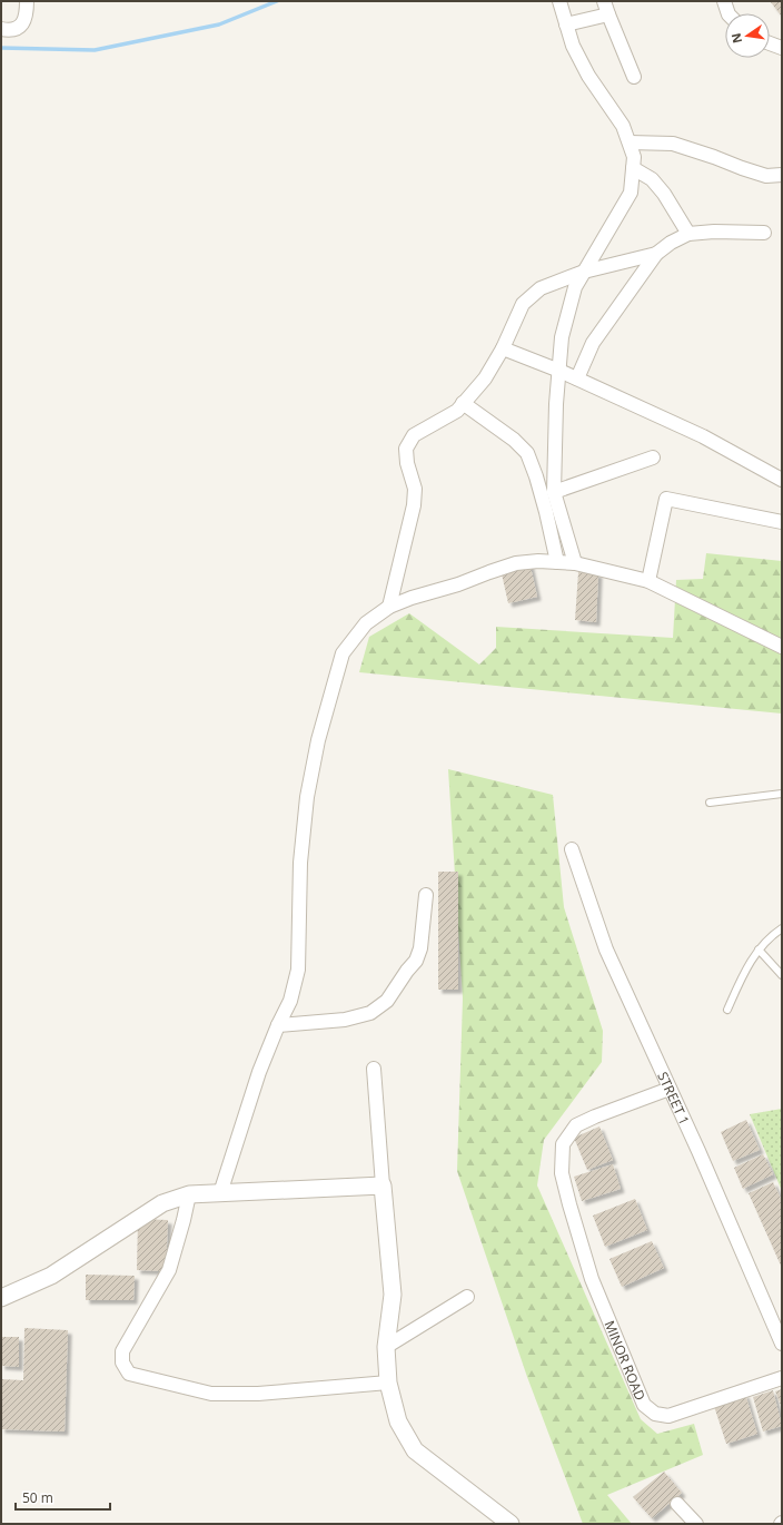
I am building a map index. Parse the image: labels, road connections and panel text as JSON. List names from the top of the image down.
{
  "streets": {
    "street": ["STREET 1", "MINOR ROAD"]
  },
  "crossings": [
    ["STREET 1", "MINOR ROAD"]
  ],
  "scale_bar": "50 m",
  "north": "left"
}
